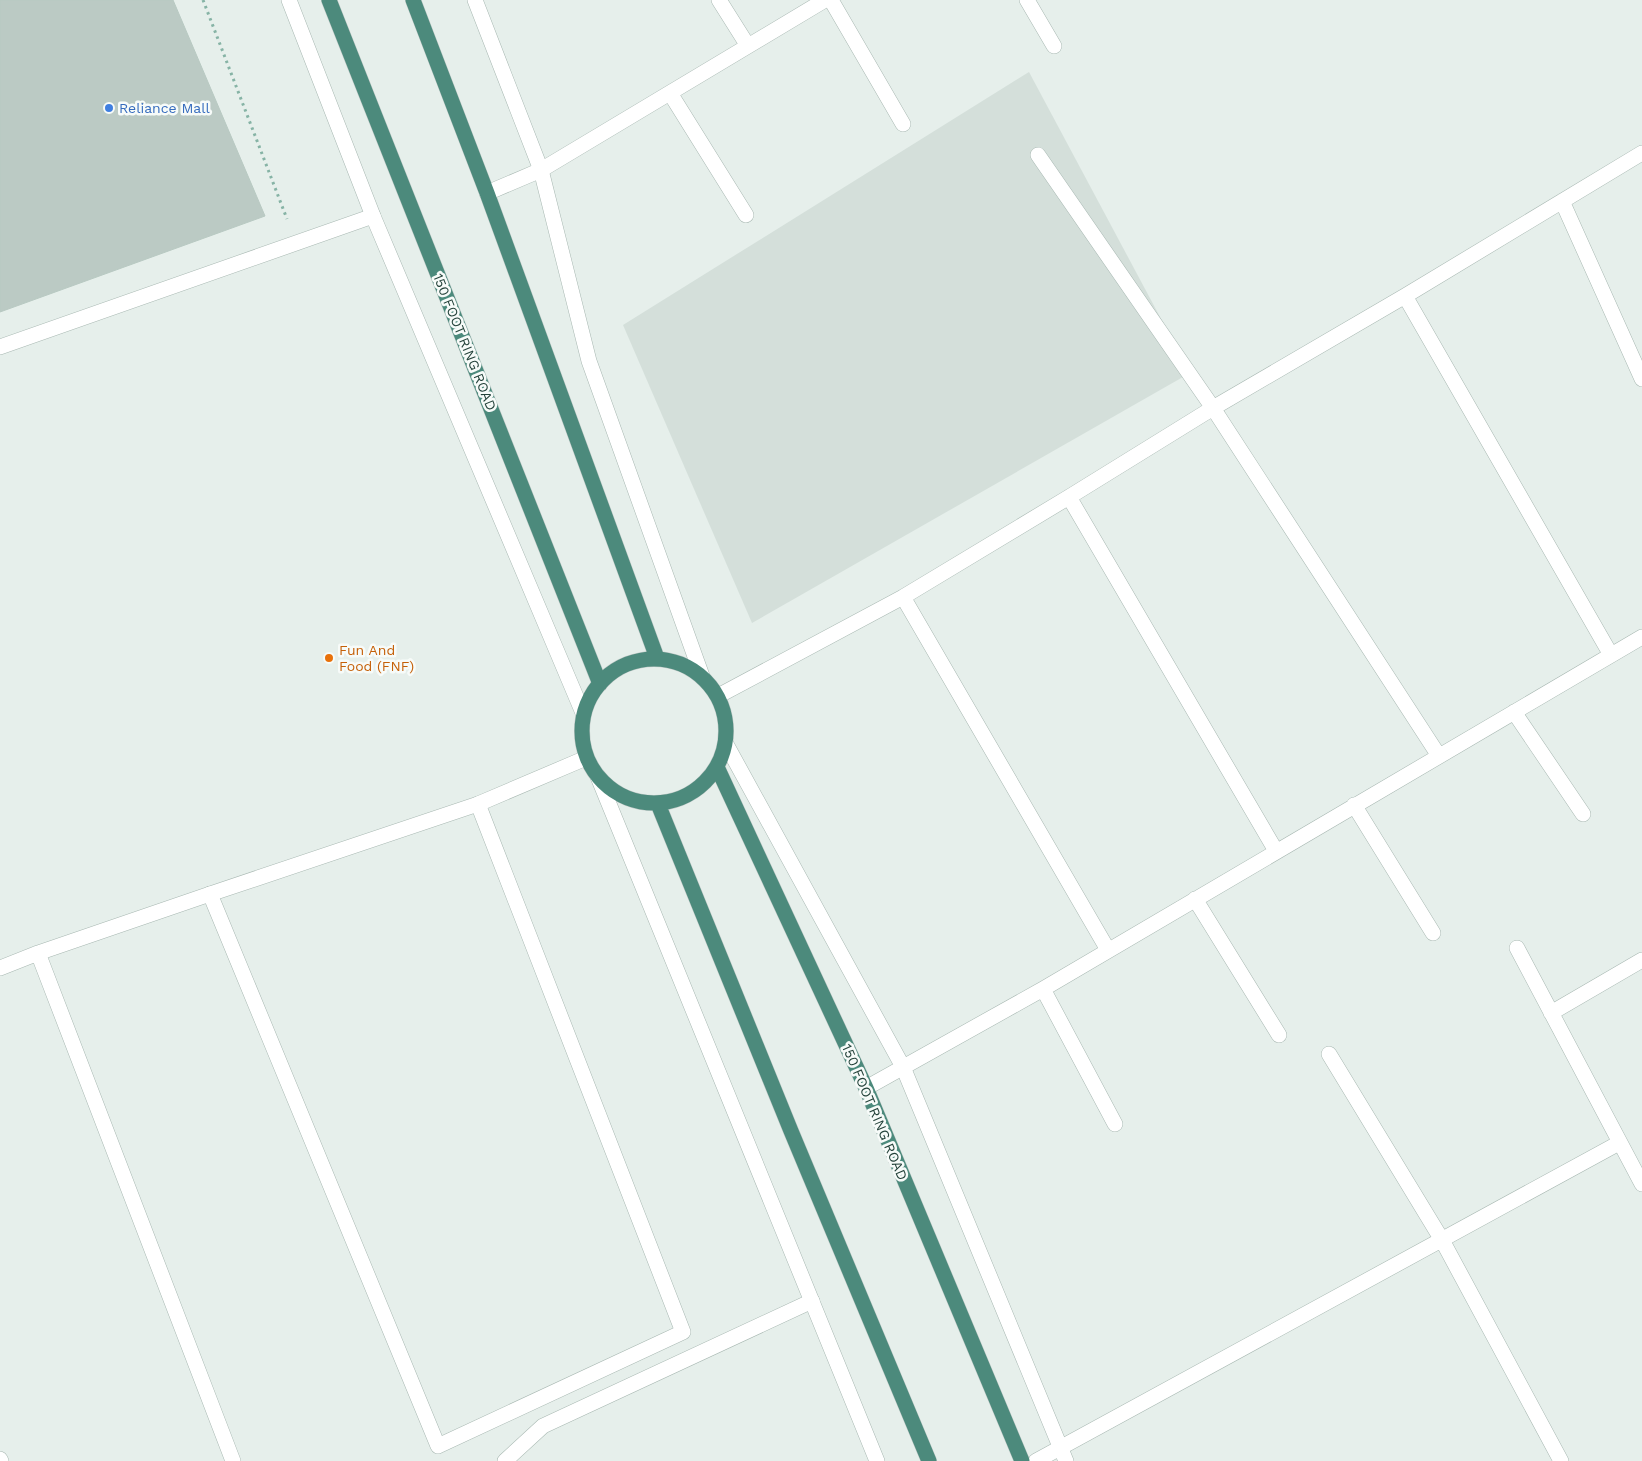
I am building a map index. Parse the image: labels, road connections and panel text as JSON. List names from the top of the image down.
{
  "streets": {
    "highway": ["150 FOOT RING ROAD"]
  },
  "places": ["Reliance Mall", "Fun And Food (FNF)"]
}
